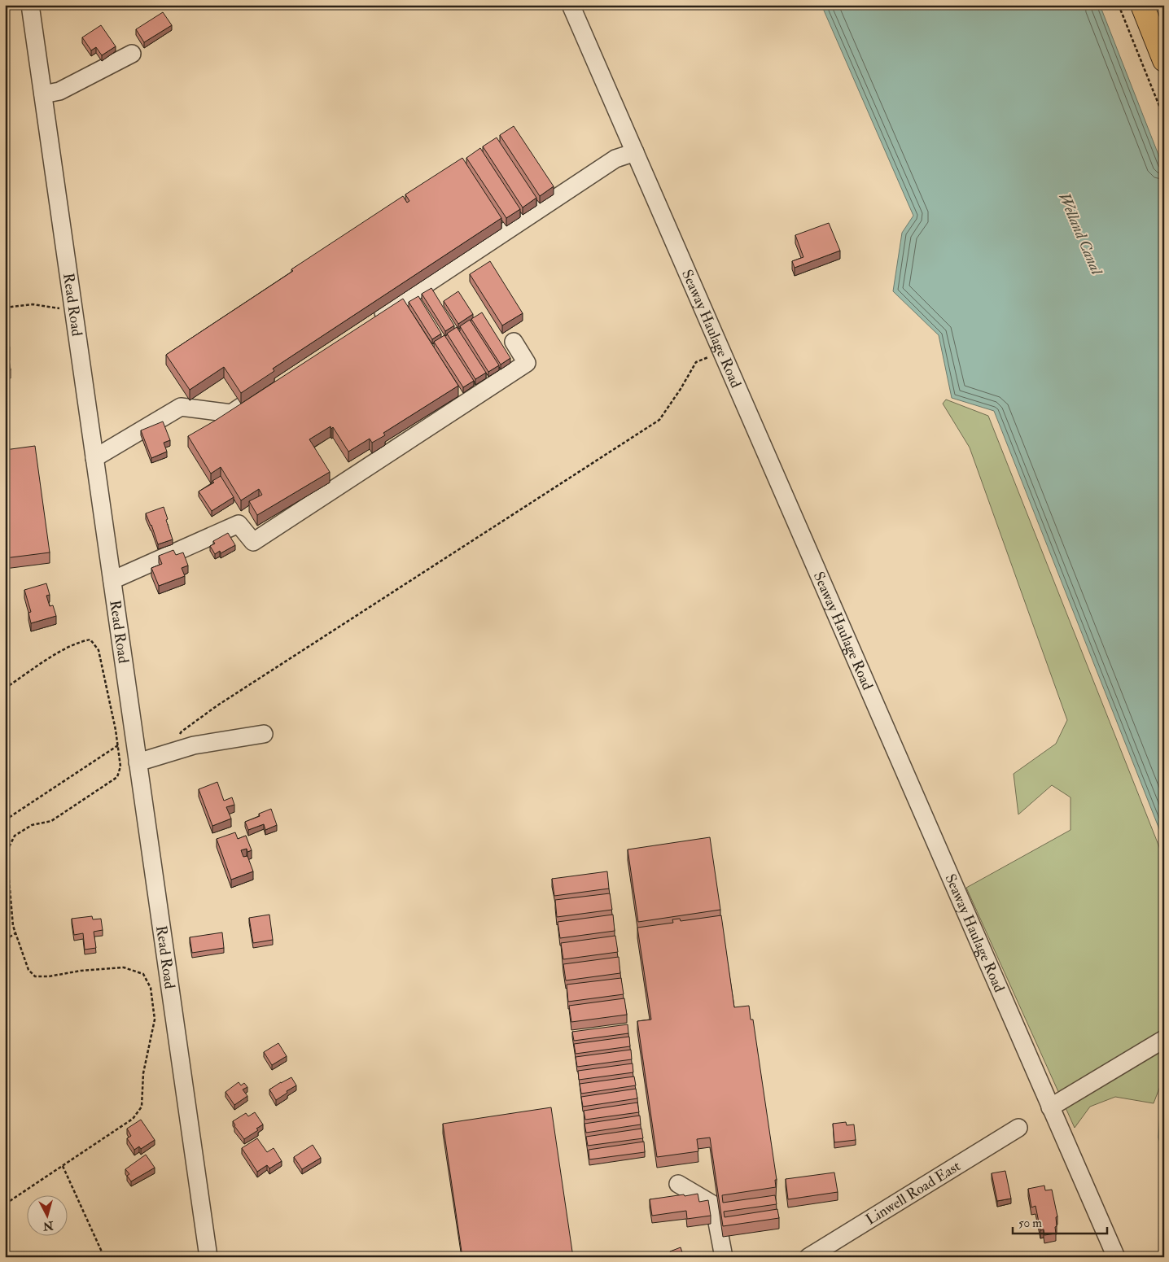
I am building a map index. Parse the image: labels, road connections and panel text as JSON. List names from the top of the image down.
{
  "streets": {
    "street": ["Read Road", "Seaway Haulage Road", "Linwell Road East"]
  },
  "water": ["Welland Canal"],
  "scale_bar": "50 m",
  "north": "bottom"
}
